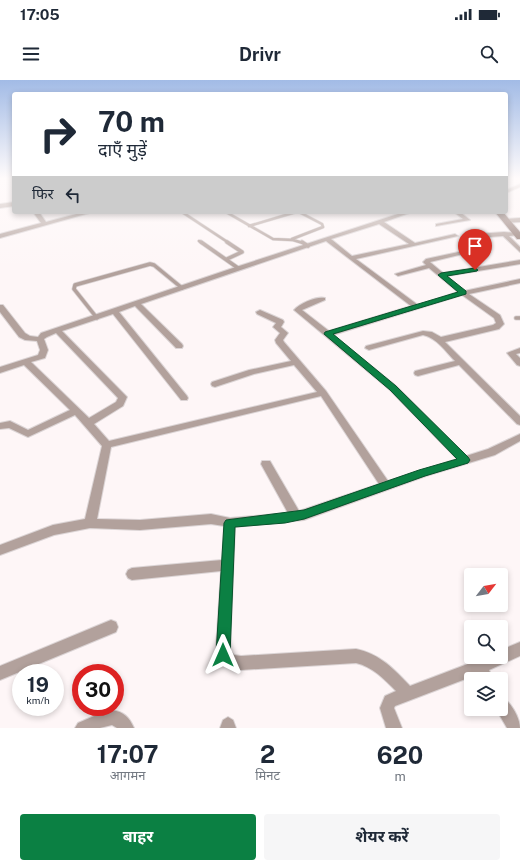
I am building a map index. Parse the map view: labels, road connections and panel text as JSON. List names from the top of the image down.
{
  "north": "top right",
  "page": {
    "status": "17:05",
    "header": "Drivr",
    "turn": ["70 m", "दाएँ मुड़ें"],
    "then": "फिर",
    "speed": "19 km/h",
    "limit": "30",
    "eta": [
      "17:07",
      "आगमन",
      "2",
      "मिनट",
      "620",
      "m"
    ],
    "buttons": ["बाहर", "शेयर करें"]
  }
}
